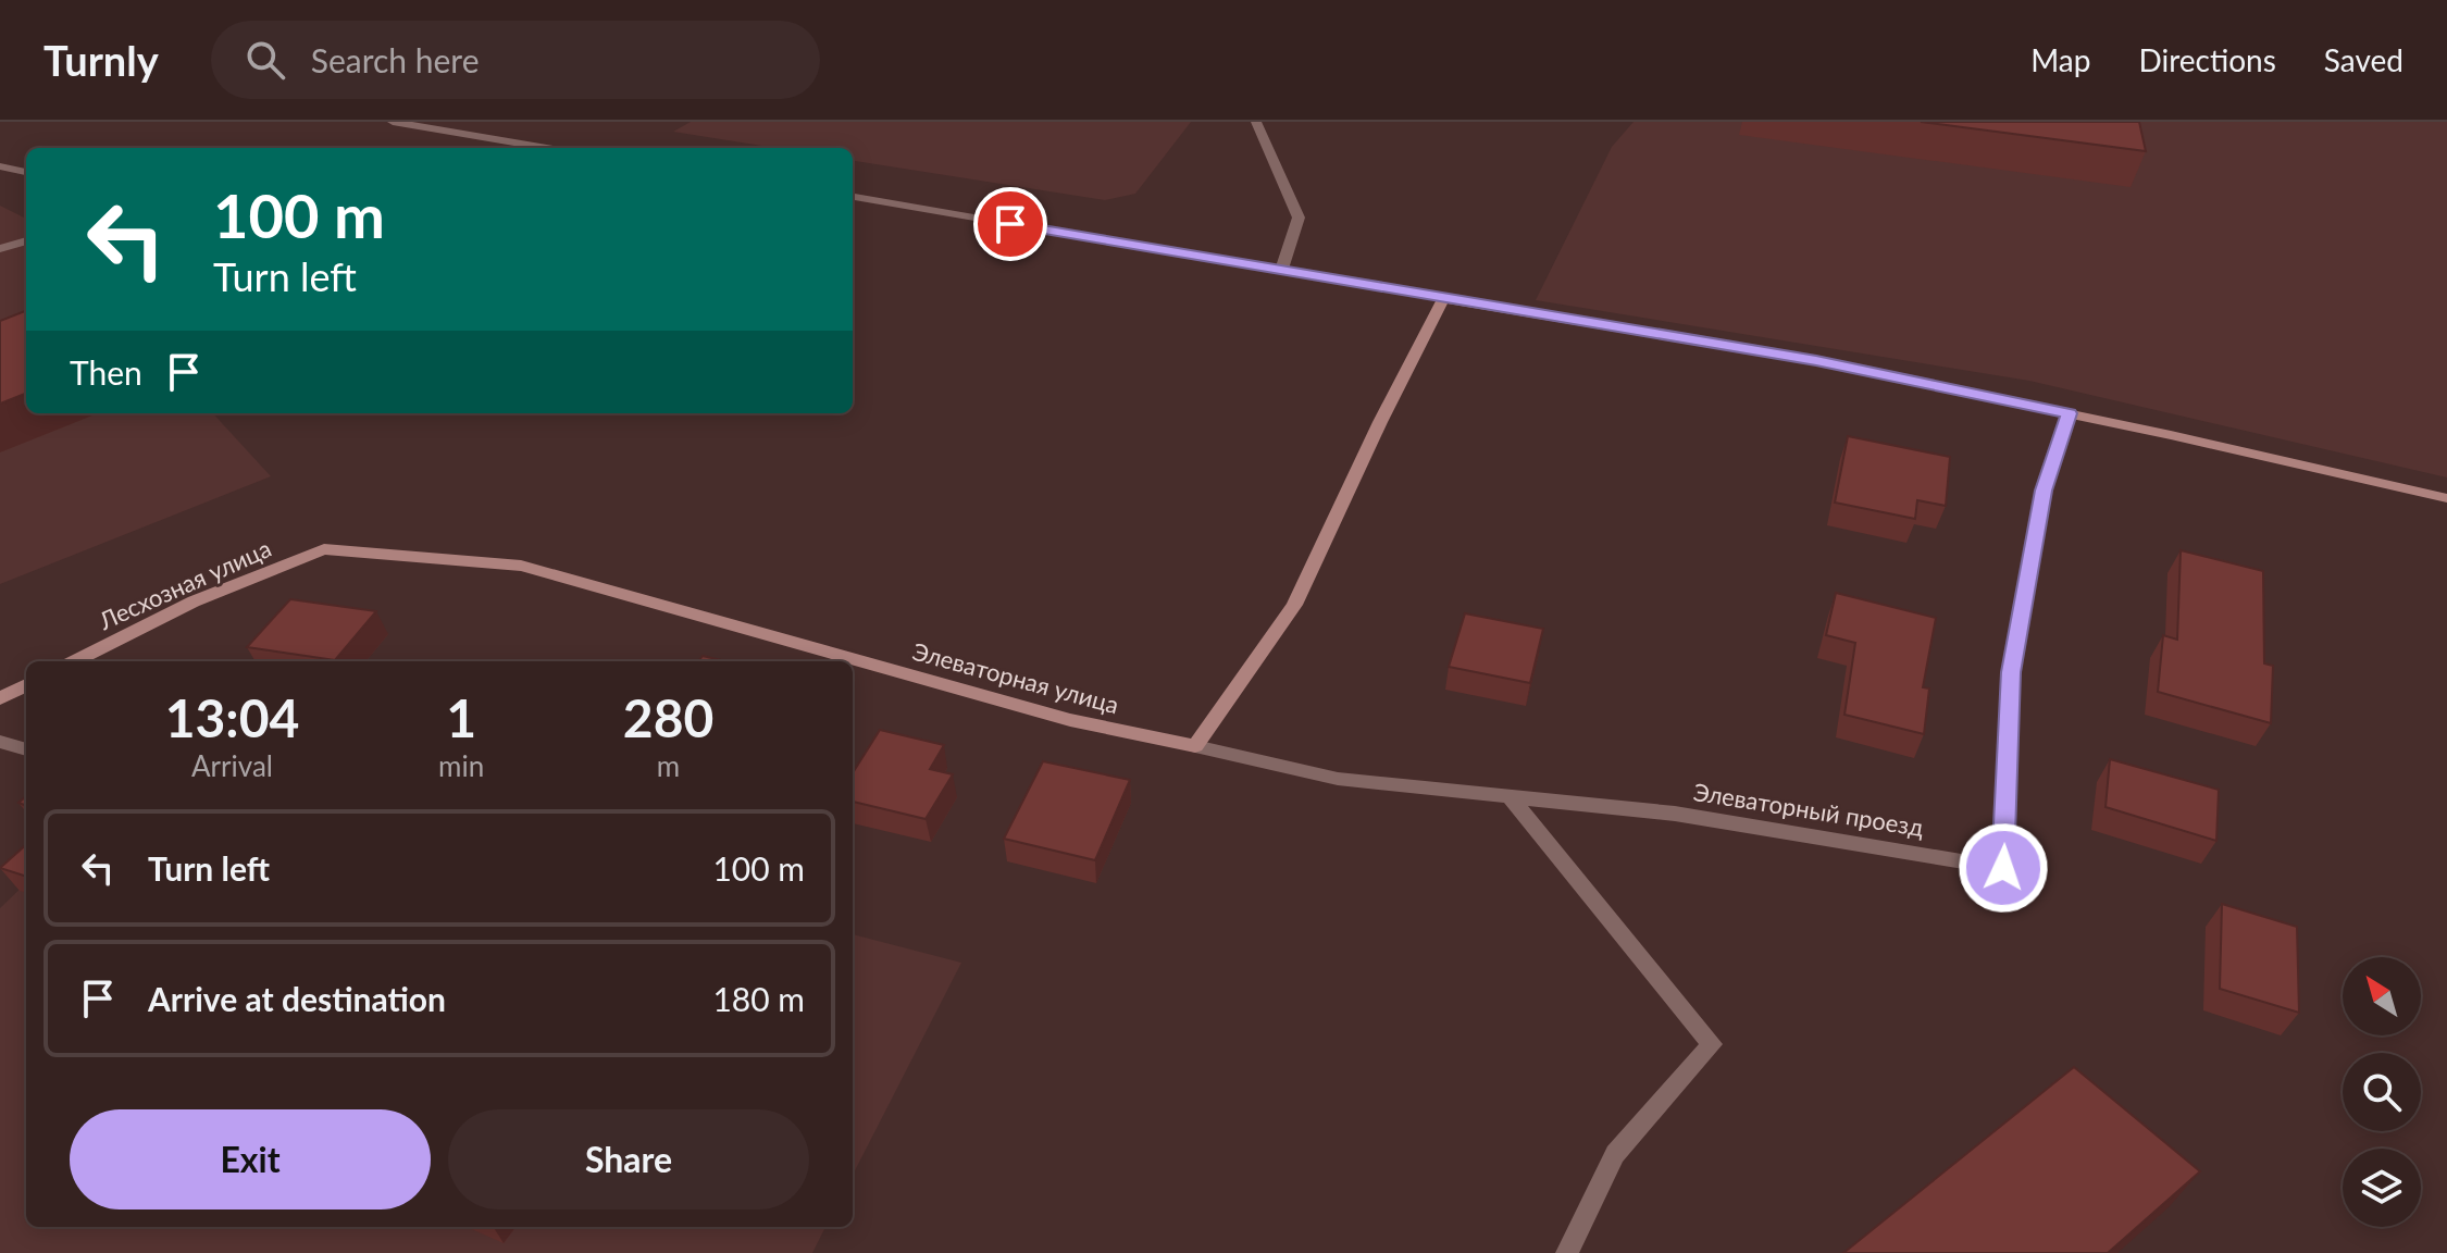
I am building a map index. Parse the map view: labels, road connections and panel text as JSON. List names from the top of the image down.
{
  "streets": {
    "street": ["Лесхозная улица", "Элеваторная улица", "Элеваторный проезд"]
  },
  "crossings": [
    ["Лесхозная улица", "Элеваторная улица"],
    ["Элеваторная улица", "Элеваторный проезд"]
  ],
  "north": "top left",
  "page": {
    "header": "Turnly",
    "search": "Search here",
    "nav": ["Map", "Directions", "Saved"],
    "turn": ["100 m", "Turn left"],
    "then": "Then",
    "eta": [
      "13:04",
      "Arrival",
      "1",
      "min",
      "280",
      "m"
    ],
    "list": [
      {
        "name": "Turn left",
        "value": "100 m"
      },
      {
        "name": "Arrive at destination",
        "value": "180 m"
      }
    ],
    "buttons": ["Exit", "Share"]
  }
}
